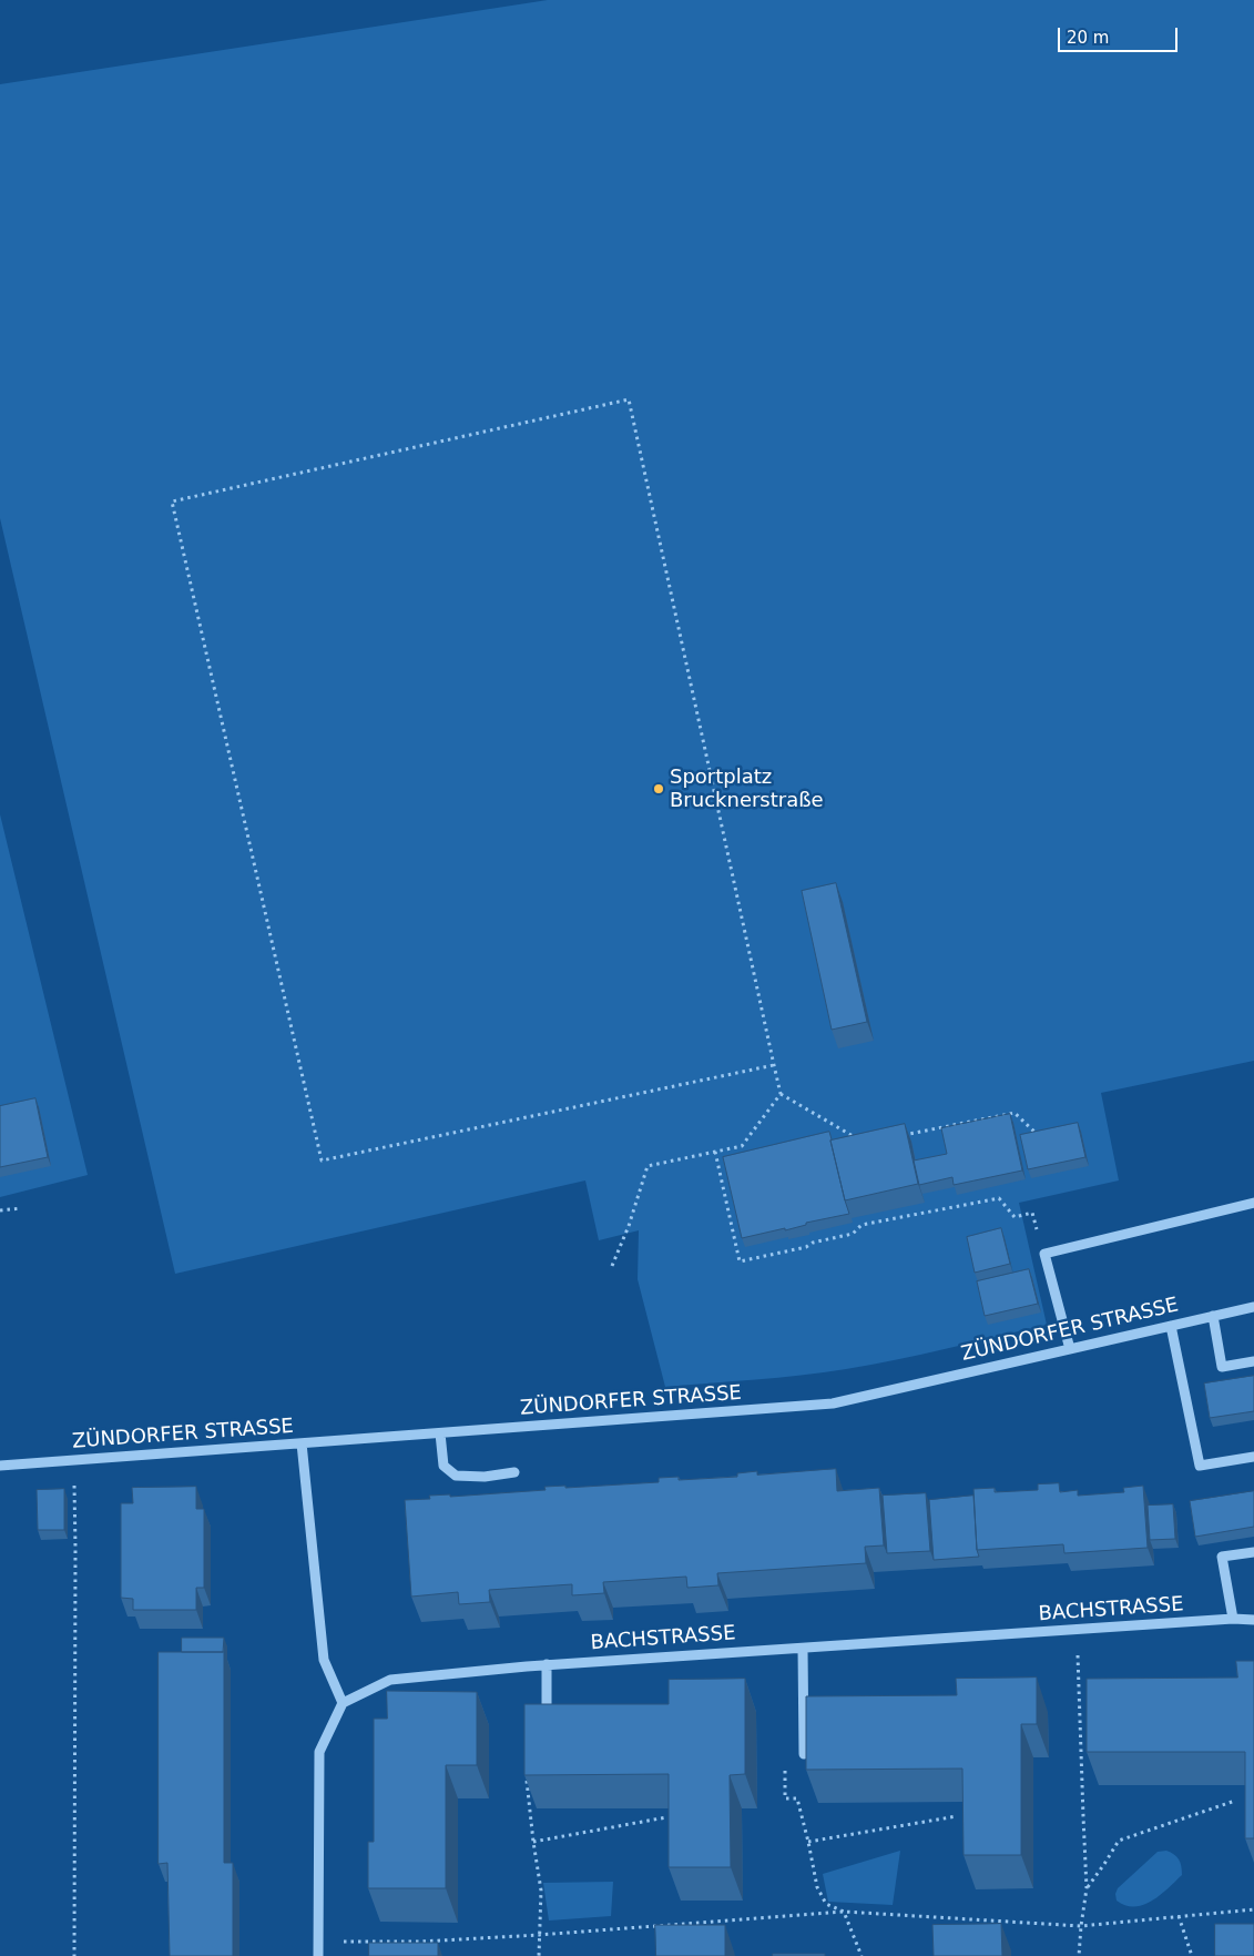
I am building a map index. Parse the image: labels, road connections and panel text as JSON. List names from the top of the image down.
{
  "streets": {
    "street": ["ZÜNDORFER STRASSE", "BACHSTRASSE"]
  },
  "places": ["Sportplatz Brucknerstraße"],
  "scale_bar": "20 m"
}
